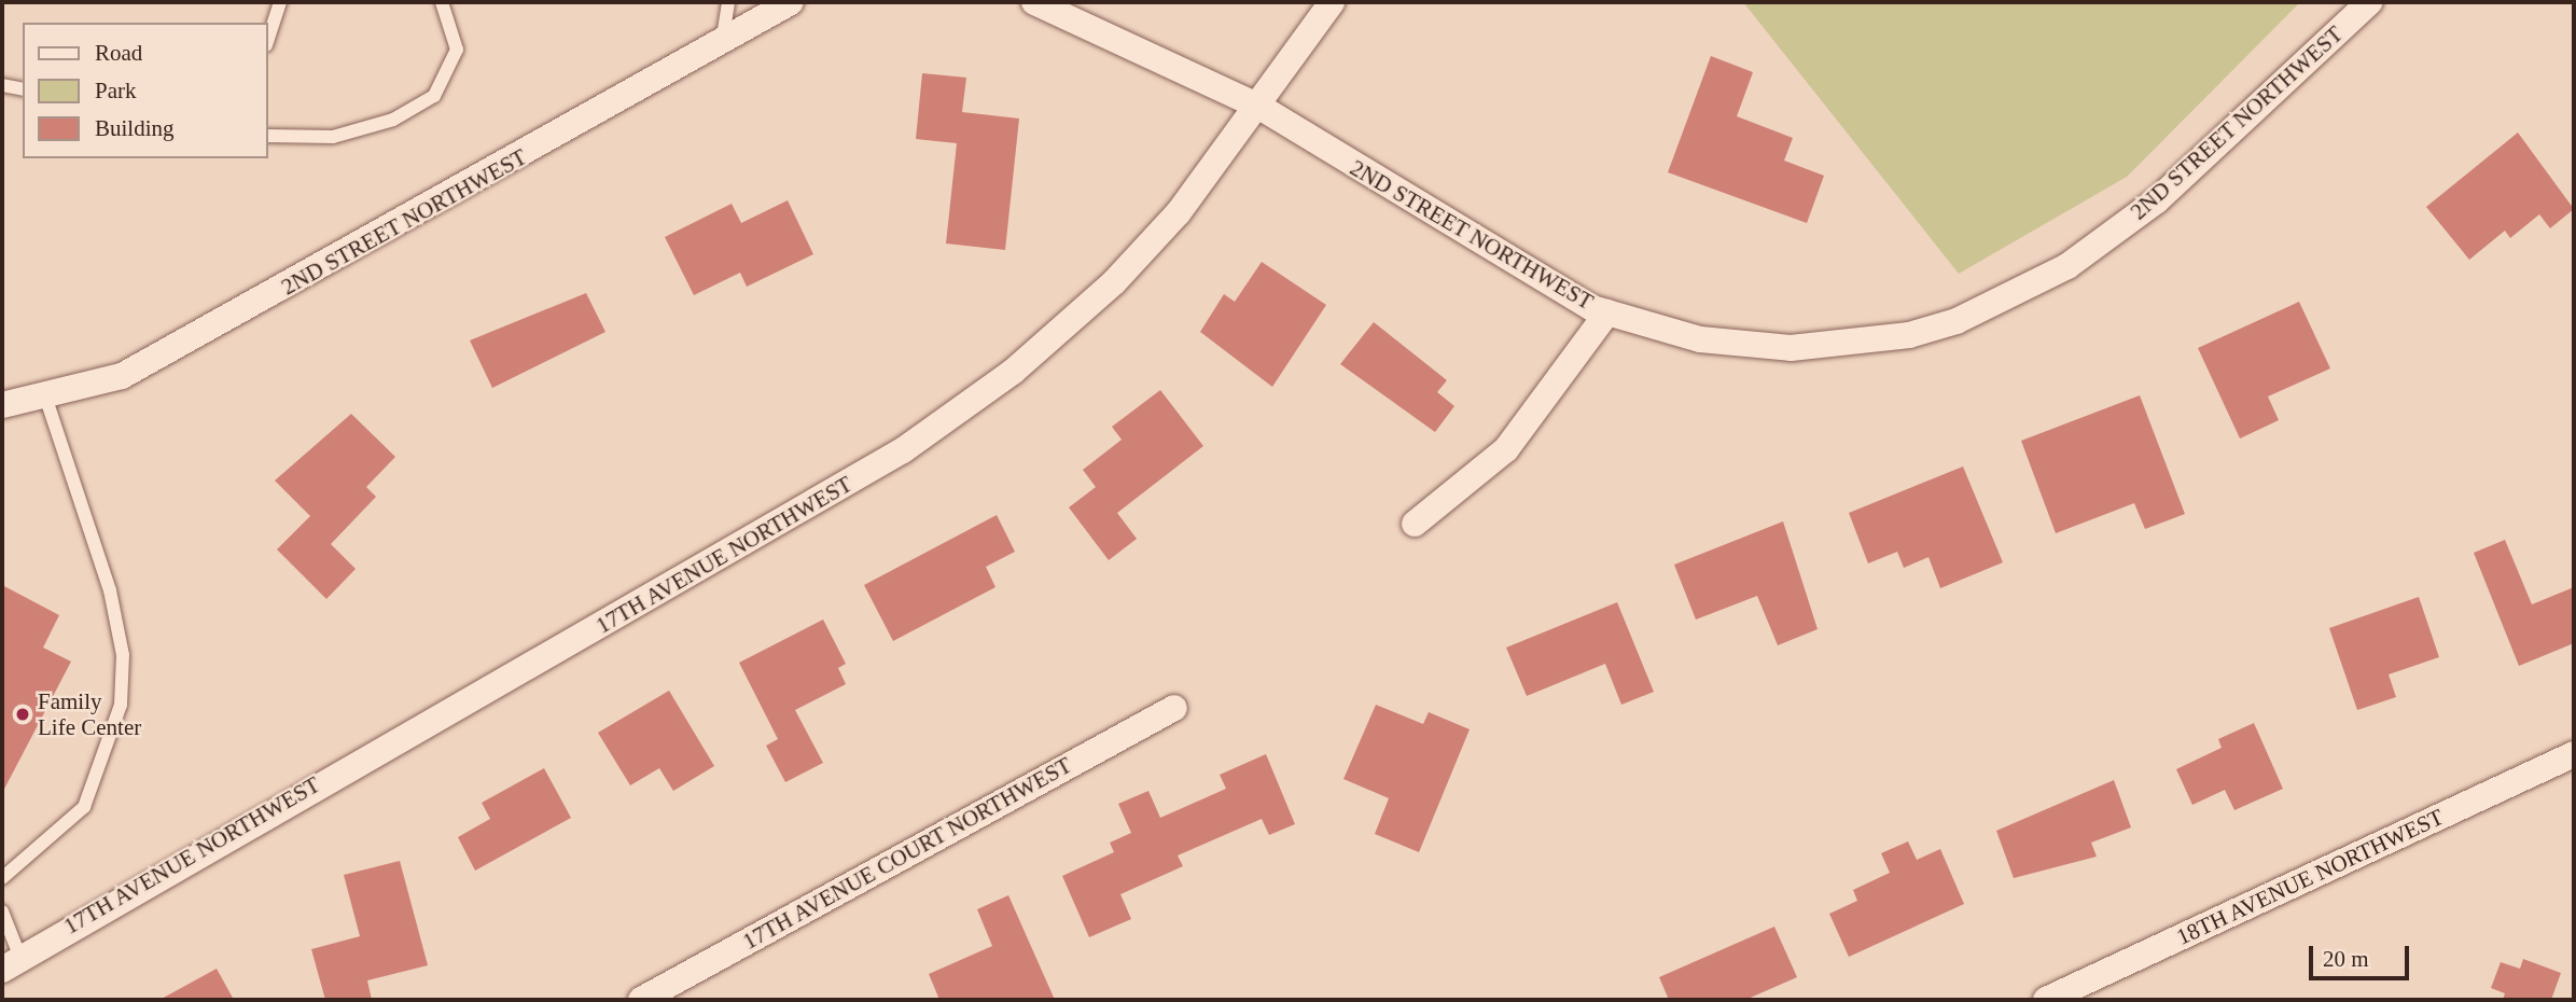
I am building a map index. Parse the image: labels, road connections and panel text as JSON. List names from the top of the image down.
{
  "streets": {
    "street": [
      "2ND STREET NORTHWEST",
      "17TH AVENUE NORTHWEST",
      "17TH AVENUE COURT NORTHWEST",
      "18TH AVENUE NORTHWEST"
    ]
  },
  "crossings": [
    ["2ND STREET NORTHWEST", "17TH AVENUE NORTHWEST"]
  ],
  "places": ["Family Life Center"],
  "legend": ["Road", "Park", "Building"],
  "scale_bar": "20 m"
}
